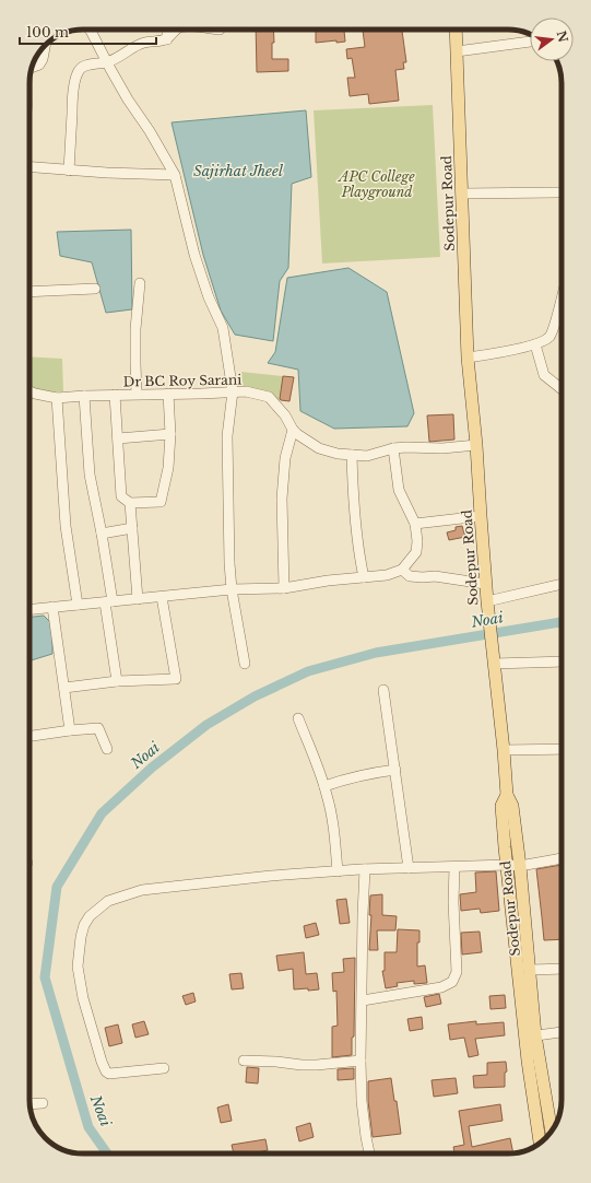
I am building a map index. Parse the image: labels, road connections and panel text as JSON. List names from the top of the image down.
{
  "streets": {
    "main road": ["Sodepur Road"],
    "street": ["Dr BC Roy Sarani"]
  },
  "crossings": [
    ["Sodepur Road", "Dr BC Roy Sarani"]
  ],
  "water": ["Sajirhat Jheel", "Noai"],
  "parks": ["APC College Playground"],
  "scale_bar": "100 m",
  "north": "right"
}
